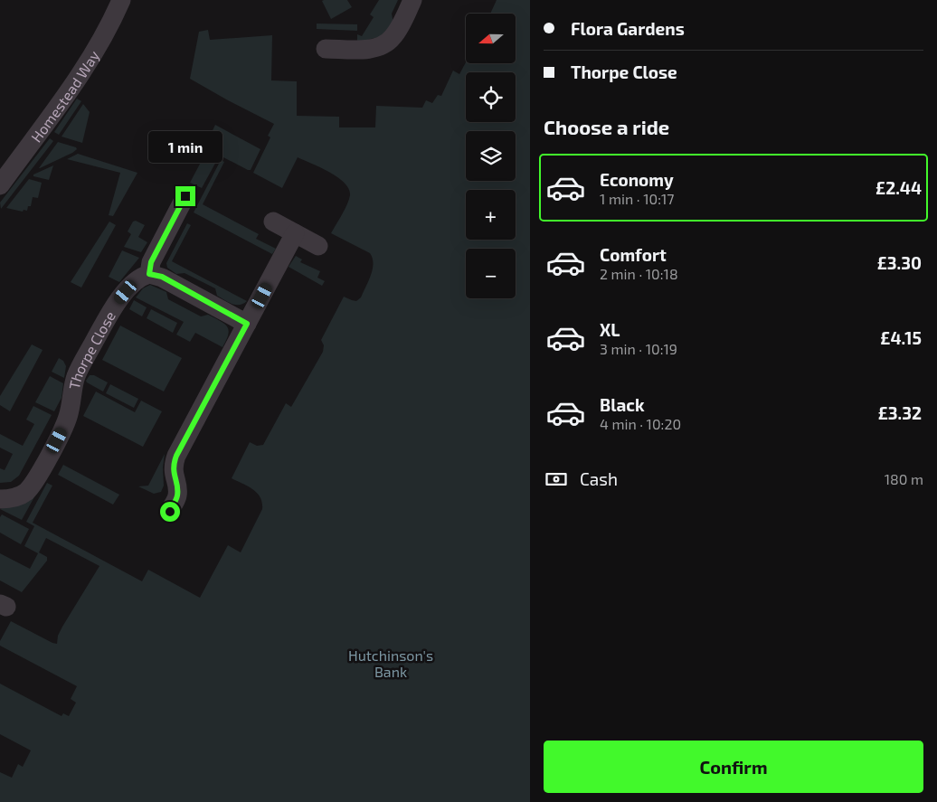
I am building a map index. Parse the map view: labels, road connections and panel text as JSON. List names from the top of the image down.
{
  "streets": {
    "street": ["Homestead Way", "Thorpe Close"]
  },
  "parks": ["Hutchinson's Bank"],
  "north": "left",
  "page": {
    "banner": ["Flora Gardens", "Thorpe Close"],
    "map_buttons": ["+", "−"],
    "heading": "Choose a ride",
    "bubble": "1 min",
    "list": [
      {
        "name": "Economy",
        "note": "1 min · 10:17",
        "value": "£2.44"
      },
      {
        "name": "Comfort",
        "note": "2 min · 10:18",
        "value": "£3.30"
      },
      {
        "name": "XL",
        "note": "3 min · 10:19",
        "value": "£4.15"
      },
      {
        "name": "Black",
        "note": "4 min · 10:20",
        "value": "£3.32"
      }
    ],
    "pay": ["Cash", "180 m"],
    "buttons": "Confirm"
  }
}
